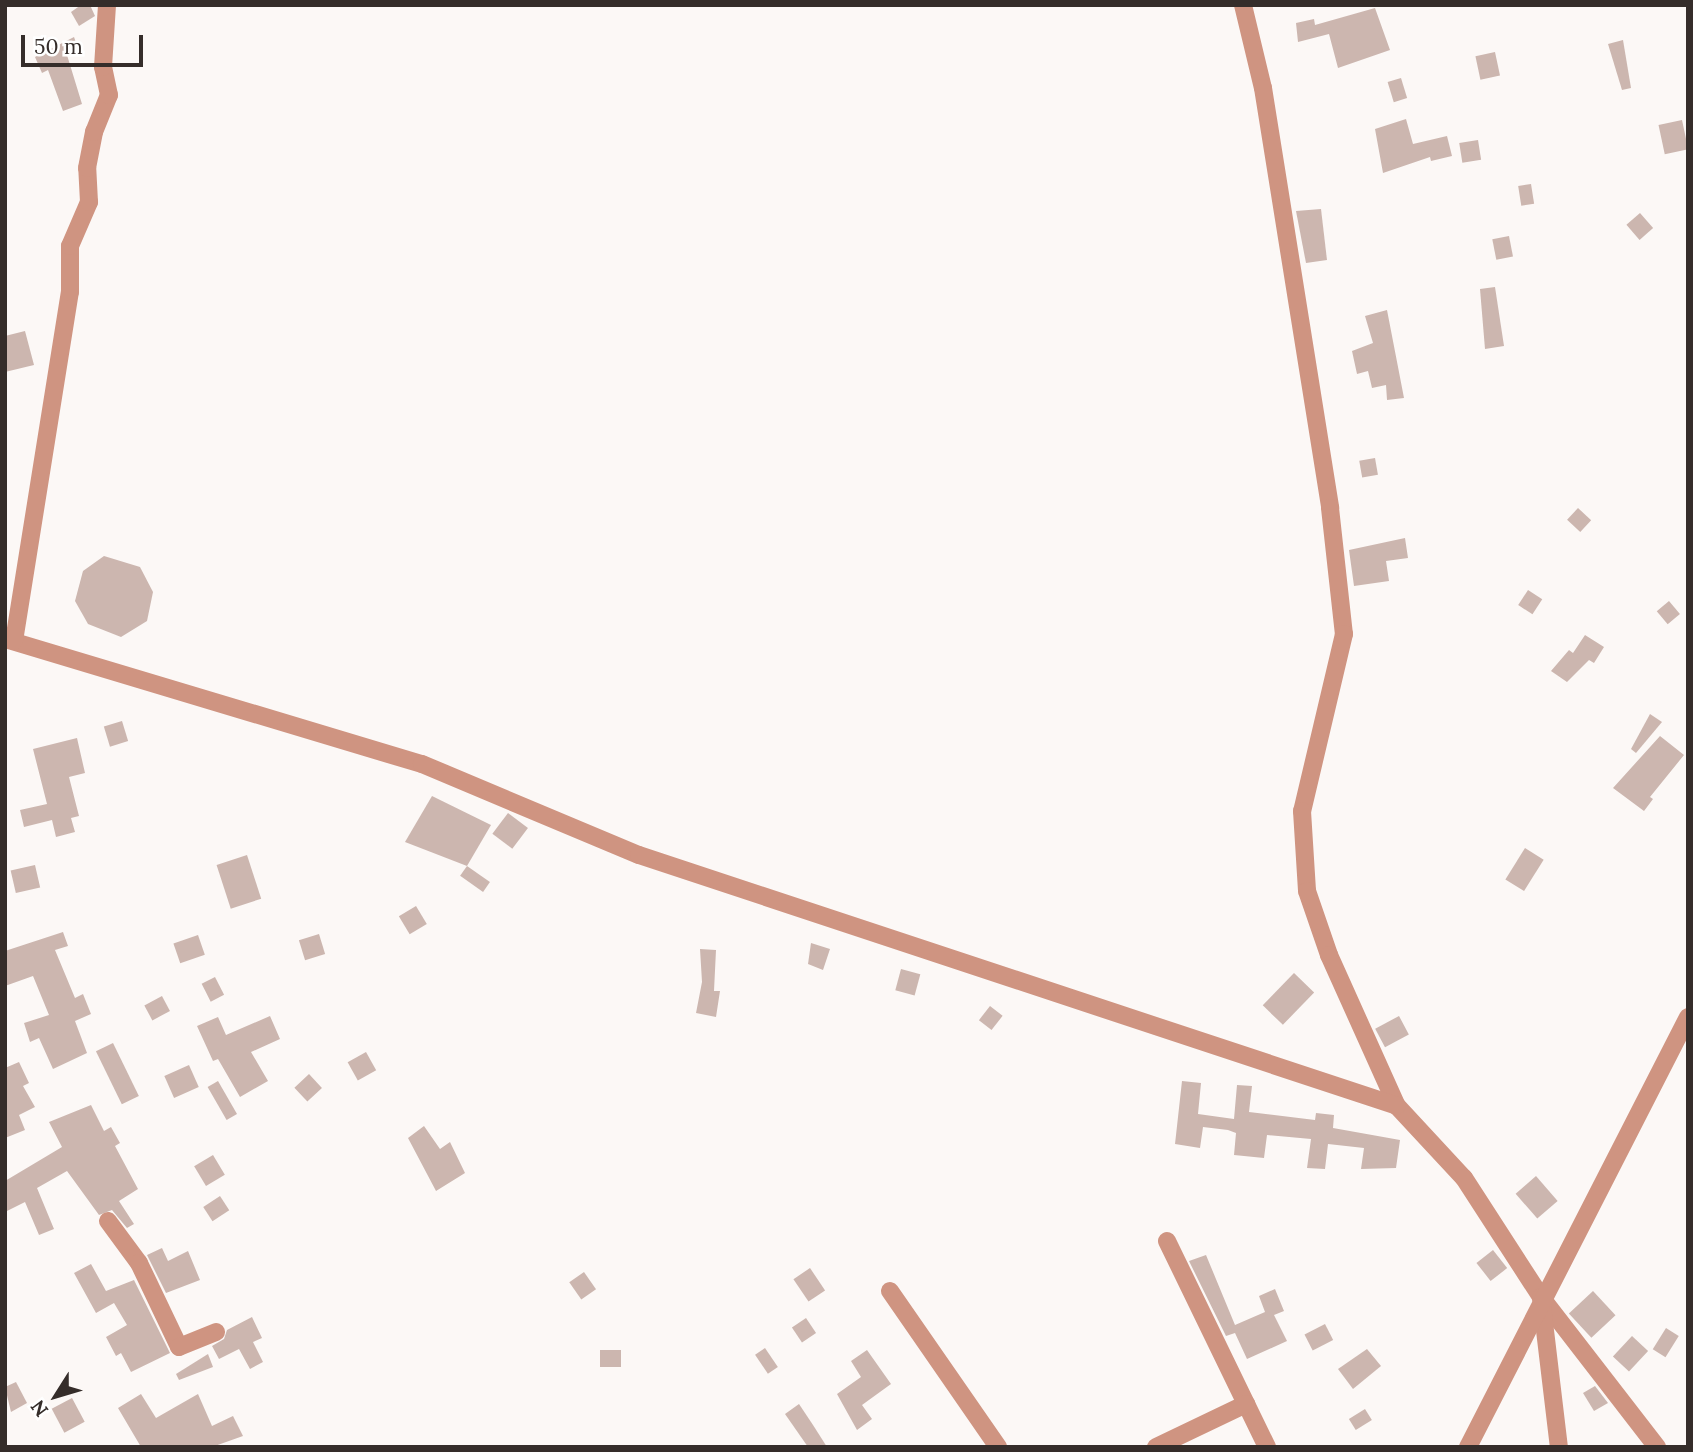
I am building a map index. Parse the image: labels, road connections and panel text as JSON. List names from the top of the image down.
{
  "scale_bar": "50 m",
  "north": "bottom left"
}
